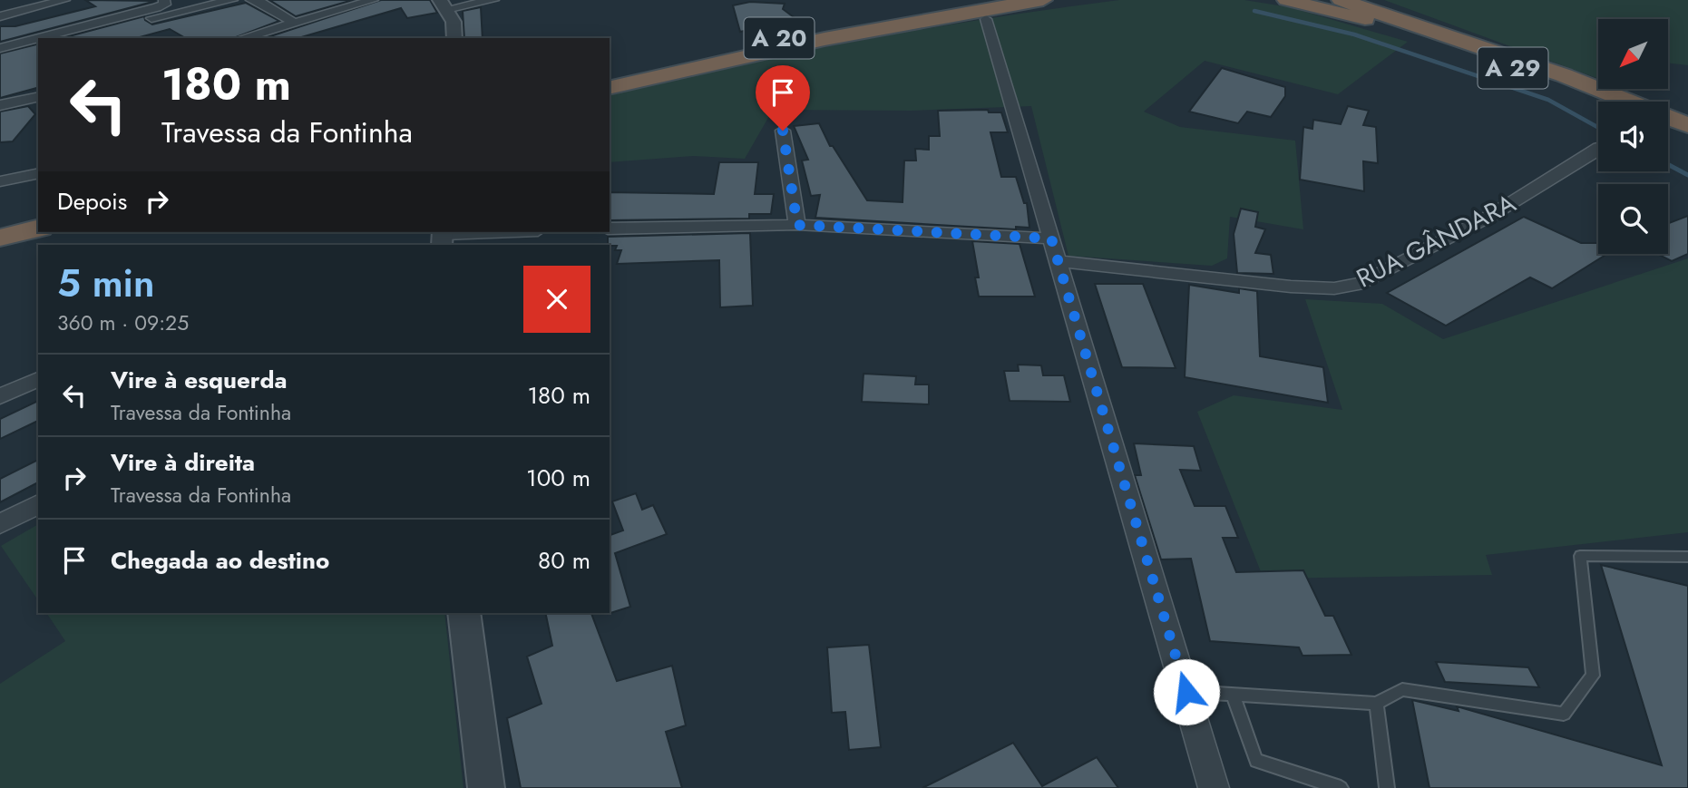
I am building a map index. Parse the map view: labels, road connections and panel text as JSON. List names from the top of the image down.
{
  "streets": {
    "highway": ["A 20", "A 29"],
    "street": ["RUA GÂNDARA"]
  },
  "north": "bottom left",
  "page": {
    "turn": ["180 m", "Travessa da Fontinha"],
    "then": "Depois",
    "heading": ["5 min", "360 m · 09:25"],
    "list": [
      {
        "name": "Vire à esquerda",
        "note": "Travessa da Fontinha",
        "value": "180 m"
      },
      {
        "name": "Vire à direita",
        "note": "Travessa da Fontinha",
        "value": "100 m"
      },
      {
        "name": "Chegada ao destino",
        "value": "80 m"
      }
    ]
  }
}
